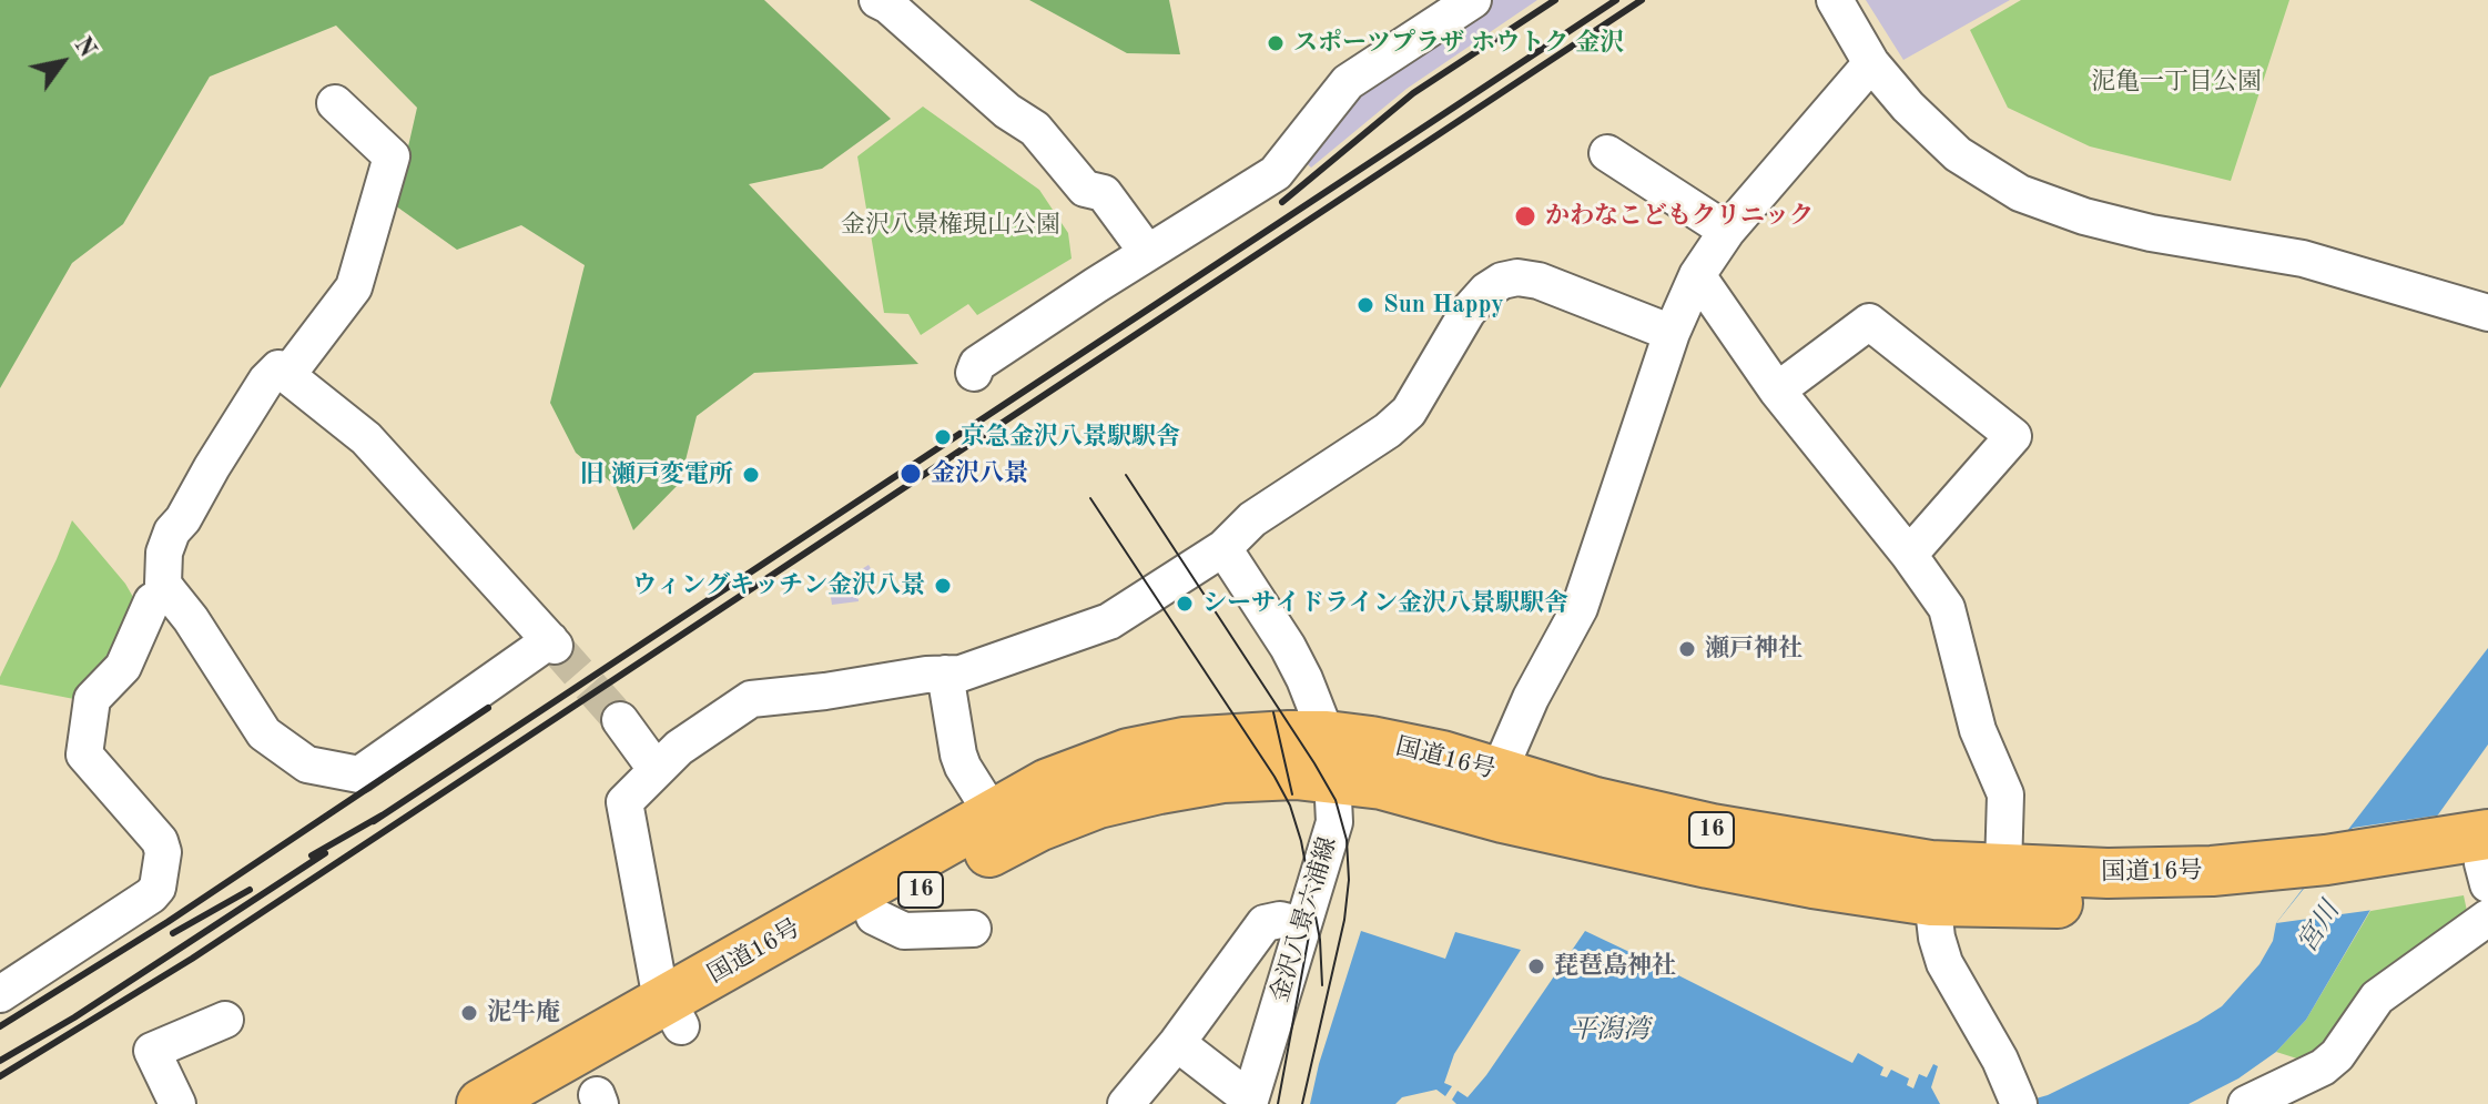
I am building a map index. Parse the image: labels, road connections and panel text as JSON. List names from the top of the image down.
{
  "streets": {
    "highway": ["国道16号", "16"],
    "street": ["金沢八景六浦線"]
  },
  "crossings": [
    ["国道16号", "金沢八景六浦線"]
  ],
  "water": ["宮川", "平潟湾"],
  "parks": ["泥亀一丁目公園", "金沢八景権現山公園"],
  "places": [
    "スポーツプラザ ホウトク 金沢",
    "かわなこどもクリニック",
    "Sun Happy",
    "京急金沢八景駅駅舎",
    "金沢八景",
    "旧 瀬戸変電所",
    "ウィングキッチン金沢八景",
    "シーサイドライン金沢八景駅駅舎",
    "瀬戸神社",
    "琵琶島神社",
    "泥牛庵"
  ],
  "north": "top right"
}
